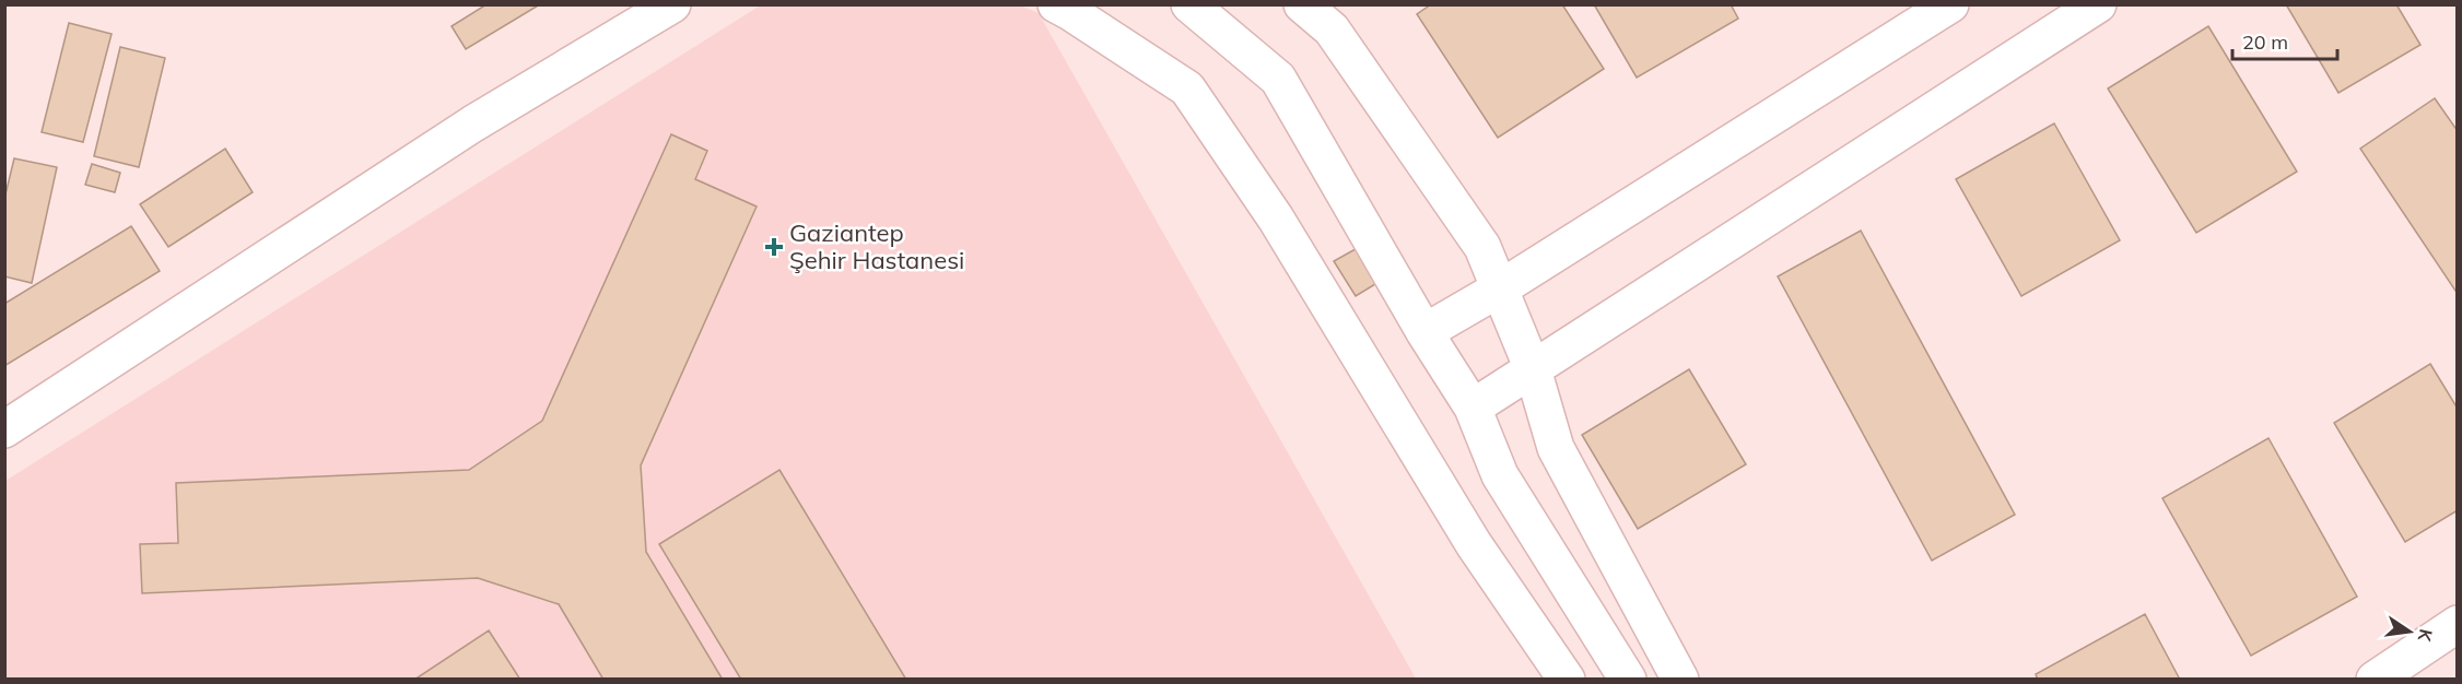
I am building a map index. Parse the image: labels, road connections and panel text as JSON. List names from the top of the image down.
{
  "places": {
    "health": ["Gaziantep Şehir Hastanesi"]
  },
  "scale_bar": "20 m",
  "north": "right"
}
